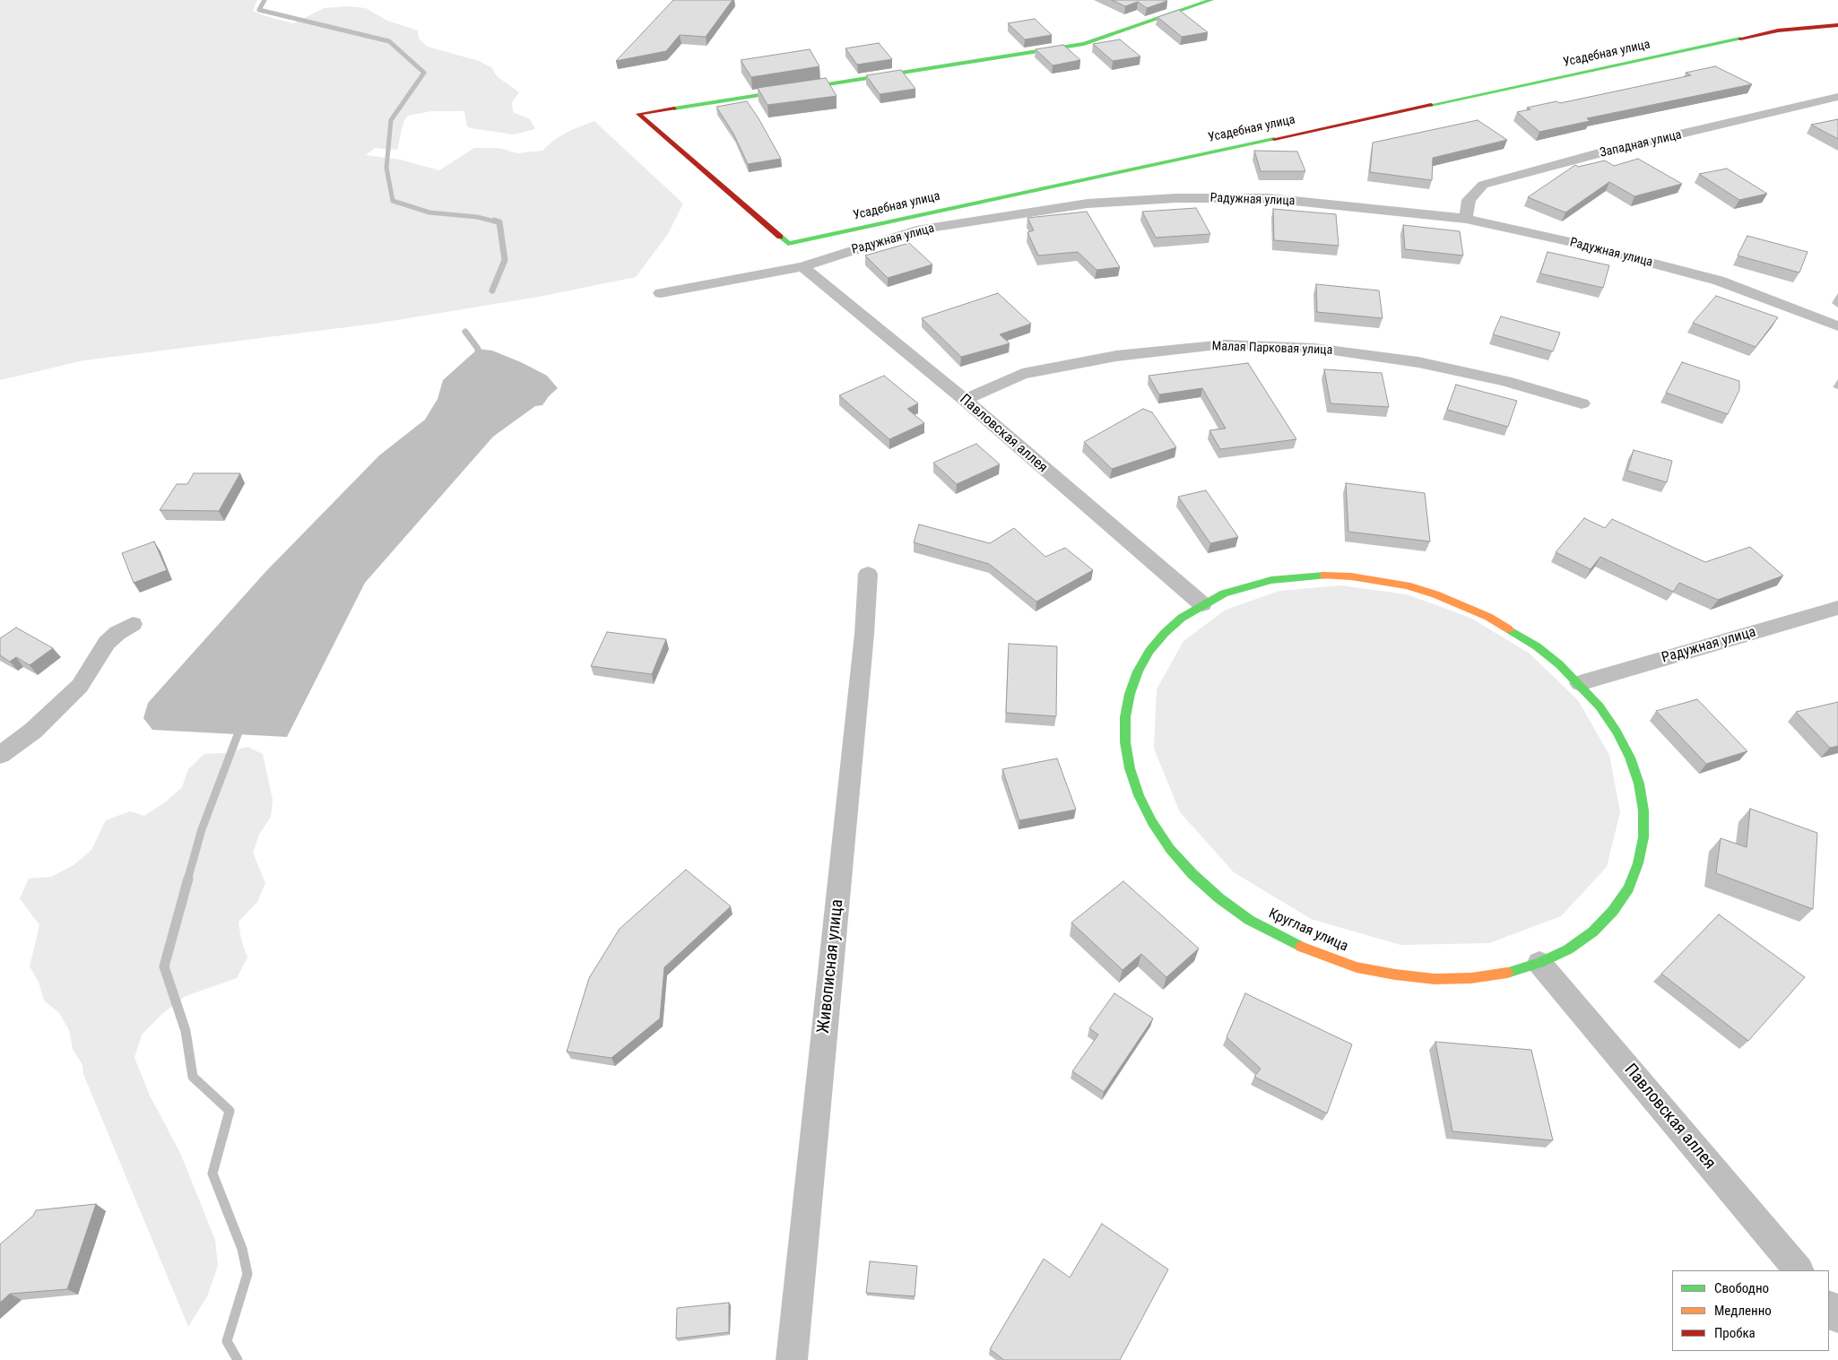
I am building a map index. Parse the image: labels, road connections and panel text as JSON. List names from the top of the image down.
{
  "streets": {
    "street": [
      "Усадебная улица",
      "Западная улица",
      "Радужная улица",
      "Малая Парковая улица",
      "Павловская аллея",
      "Круглая улица",
      "Живописная улица"
    ]
  },
  "crossings": [
    ["Западная улица", "Радужная улица"],
    ["Радужная улица", "Павловская аллея"],
    ["Радужная улица", "Круглая улица"],
    ["Малая Парковая улица", "Павловская аллея"],
    ["Павловская аллея", "Круглая улица"]
  ],
  "legend": ["Свободно", "Медленно", "Пробка"]
}
